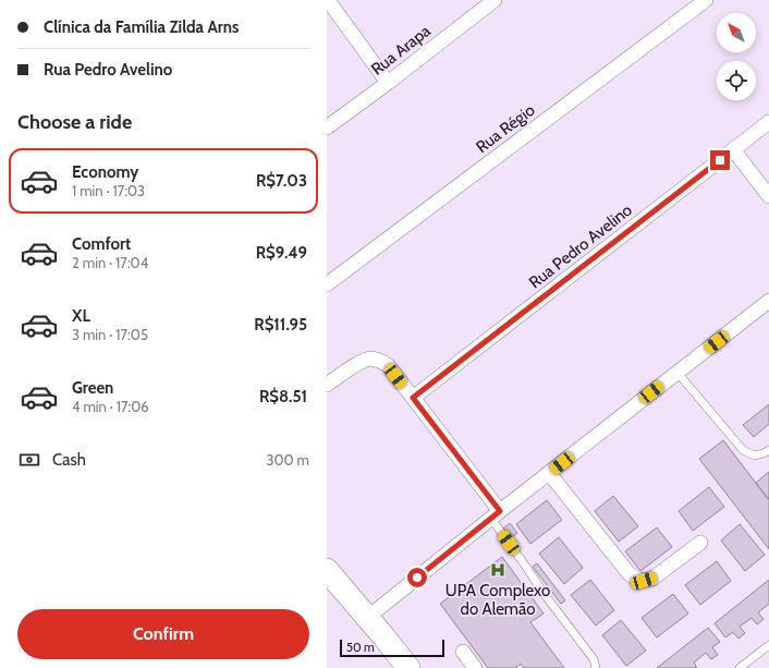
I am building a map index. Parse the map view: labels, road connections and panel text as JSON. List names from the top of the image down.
{
  "streets": {
    "street": ["Rua Arapa", "Rua Régio", "Rua Pedro Avelino"]
  },
  "places": {
    "hospital": ["UPA Complexo do Alemão"]
  },
  "scale_bar": "50 m",
  "north": "top left",
  "page": {
    "banner": ["Clínica da Família Zilda Arns", "Rua Pedro Avelino"],
    "heading": "Choose a ride",
    "list": [
      {
        "name": "Economy",
        "note": "1 min · 17:03",
        "value": "R$7.03"
      },
      {
        "name": "Comfort",
        "note": "2 min · 17:04",
        "value": "R$9.49"
      },
      {
        "name": "XL",
        "note": "3 min · 17:05",
        "value": "R$11.95"
      },
      {
        "name": "Green",
        "note": "4 min · 17:06",
        "value": "R$8.51"
      }
    ],
    "pay": ["Cash", "300 m"],
    "buttons": "Confirm",
    "scale": "50 m"
  }
}
